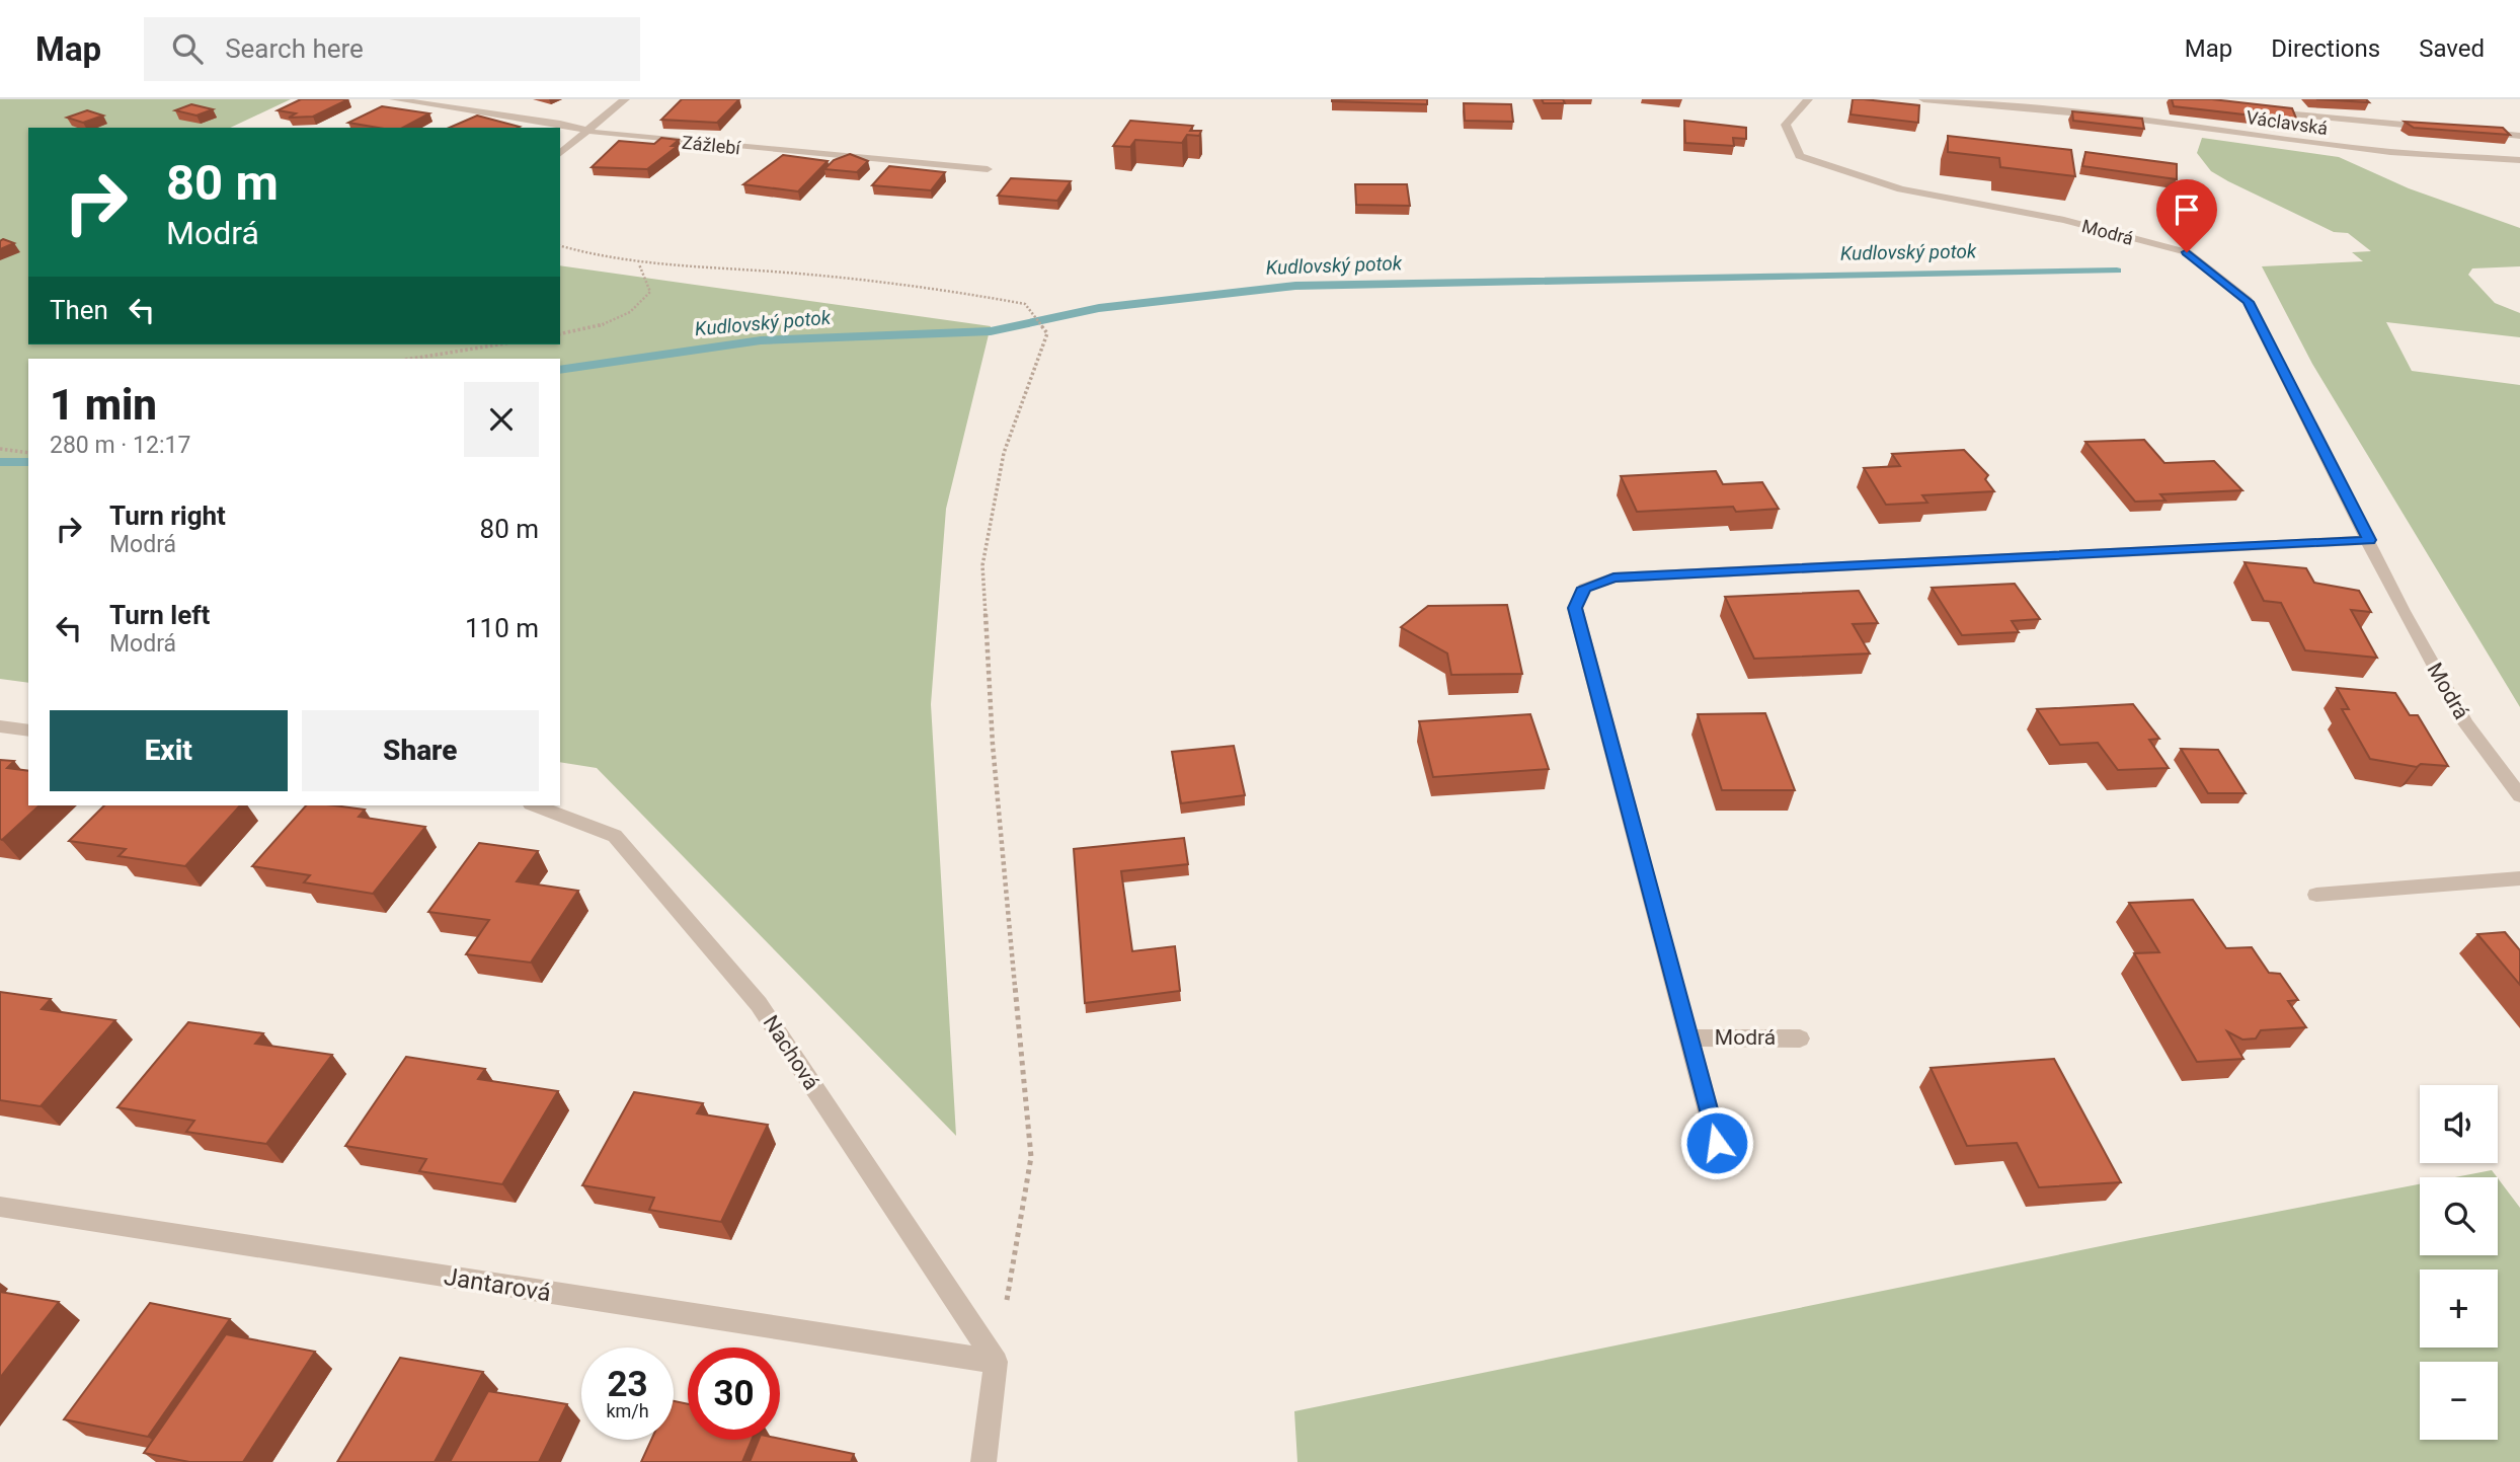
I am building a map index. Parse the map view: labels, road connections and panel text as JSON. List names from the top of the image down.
{
  "streets": {
    "street": [
      "Václavská",
      "Zážlebí",
      "Modrá",
      "Nachová",
      "Jantarová"
    ]
  },
  "crossings": [
    ["Nachová", "Jantarová"]
  ],
  "water": ["Kudlovský potok"],
  "page": {
    "header": "Map",
    "search": "Search here",
    "nav": ["Map", "Directions", "Saved"],
    "turn": ["80 m", "Modrá"],
    "then": "Then",
    "heading": ["1 min", "280 m · 12:17"],
    "list": [
      {
        "name": "Turn right",
        "note": "Modrá",
        "value": "80 m"
      },
      {
        "name": "Turn left",
        "note": "Modrá",
        "value": "110 m"
      }
    ],
    "buttons": ["Exit", "Share"],
    "map_buttons": ["+", "−"],
    "speed": "23 km/h",
    "limit": "30"
  }
}
